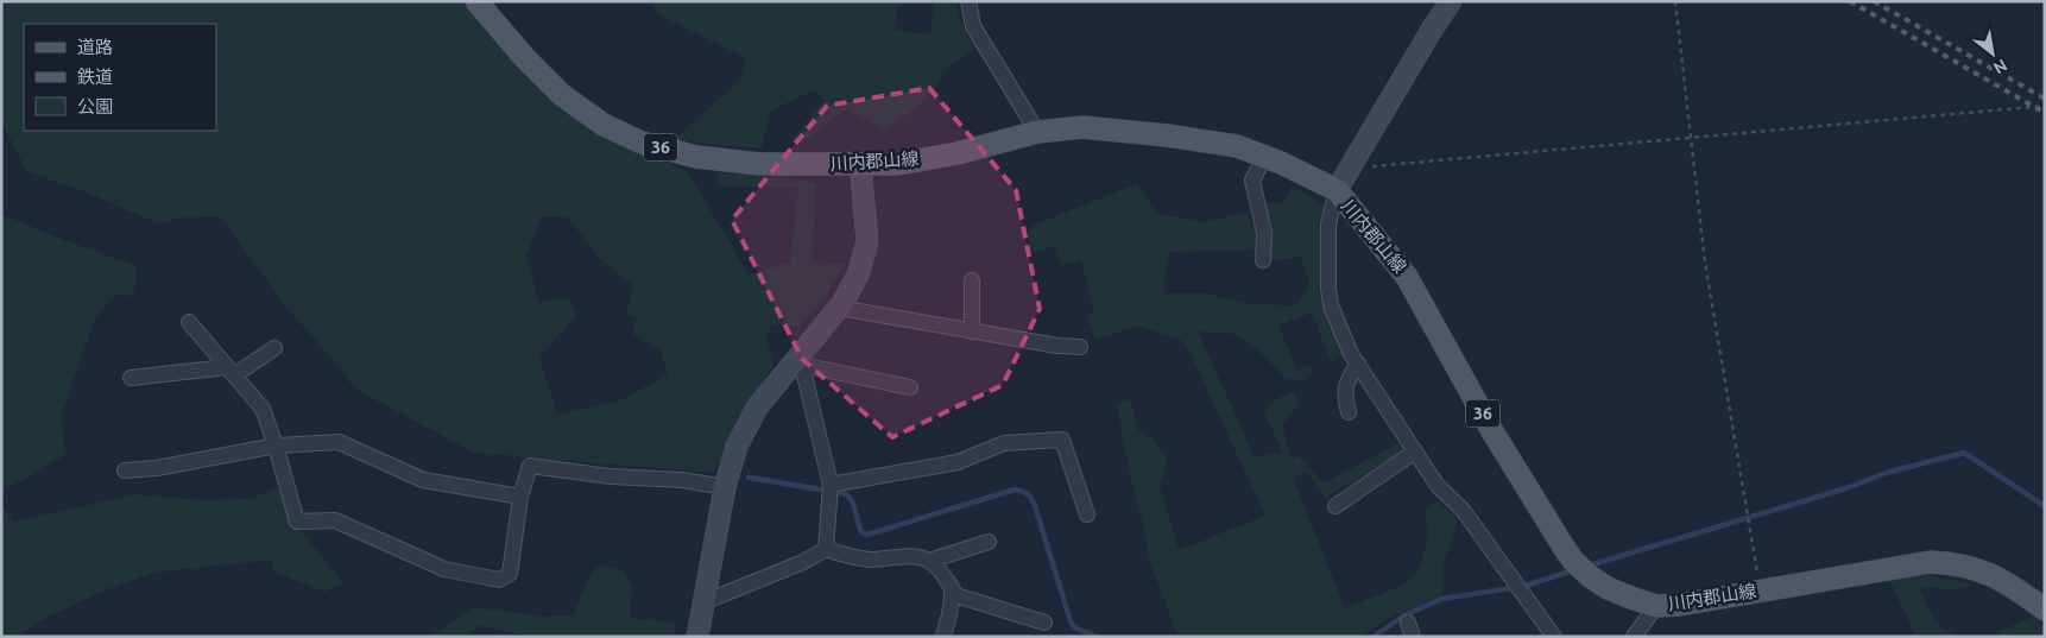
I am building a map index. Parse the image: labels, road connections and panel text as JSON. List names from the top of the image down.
{
  "streets": {
    "main road": ["36", "川内郡山線"]
  },
  "legend": ["道路", "鉄道", "公園"],
  "north": "bottom right"
}
